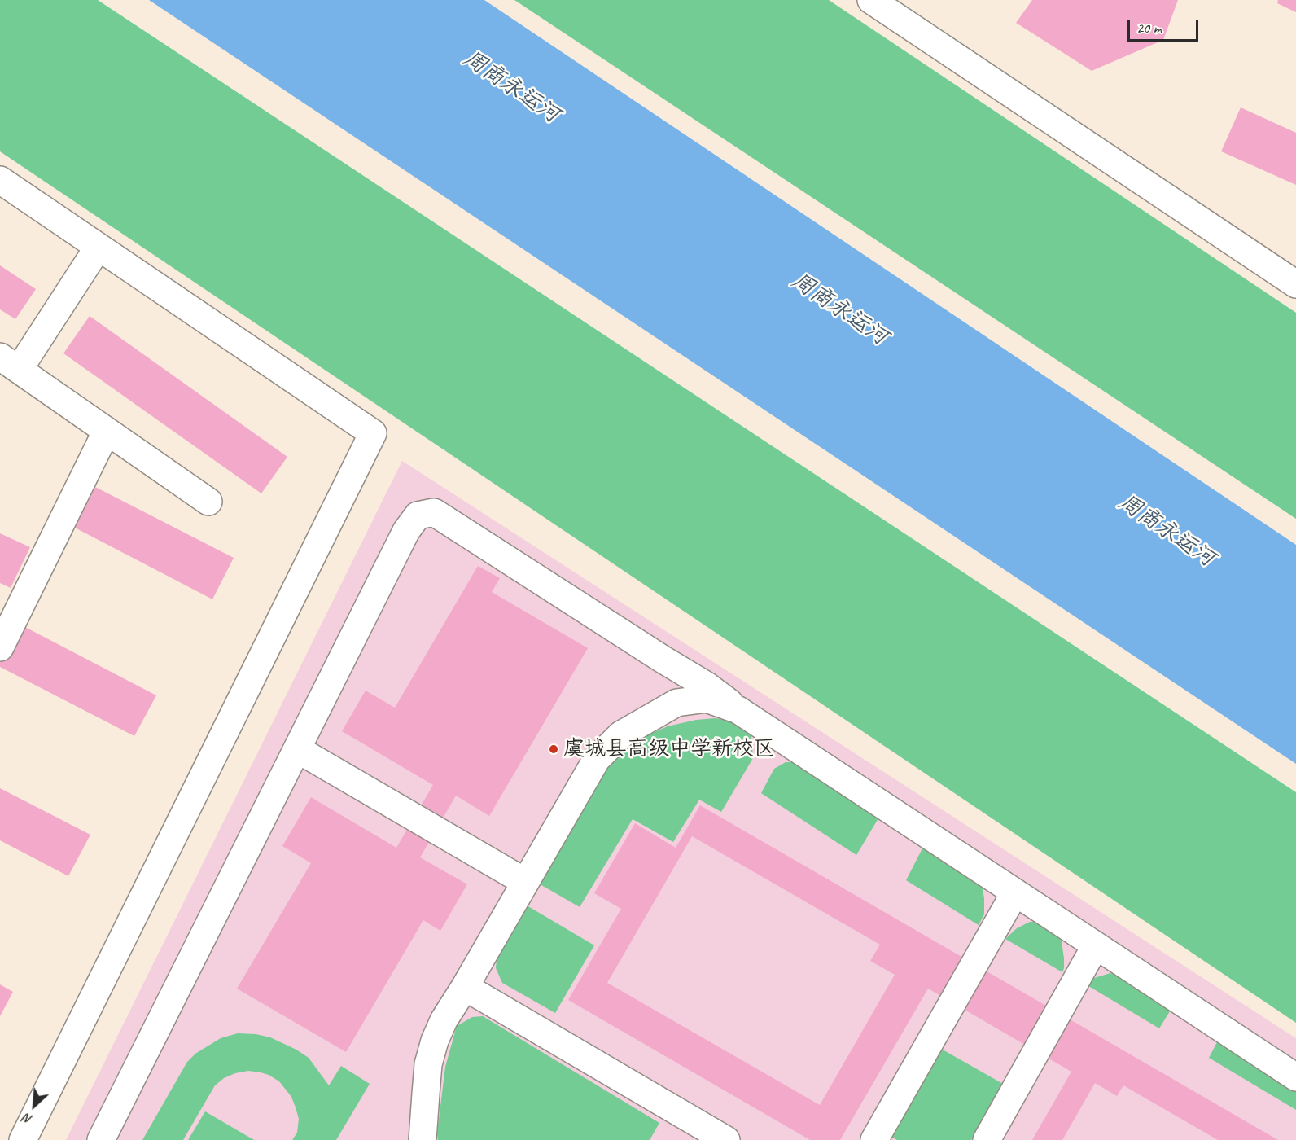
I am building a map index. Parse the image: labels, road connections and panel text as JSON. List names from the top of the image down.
{
  "water": ["周商永运河"],
  "places": ["虞城县高级中学新校区"],
  "scale_bar": "20 m",
  "north": "bottom left"
}
